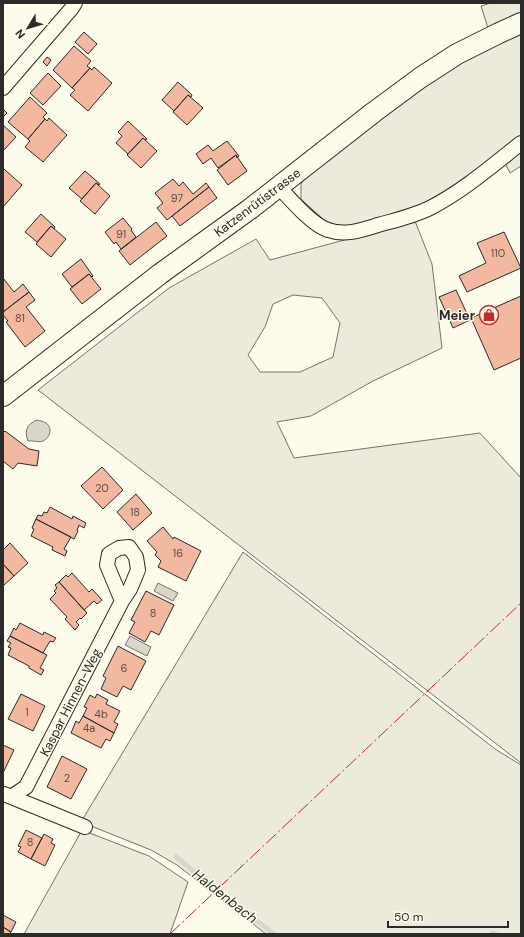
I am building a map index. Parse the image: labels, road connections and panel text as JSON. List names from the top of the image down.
{
  "streets": {
    "street": ["Katzenrütistrasse", "Kaspar Hinnen-Weg"]
  },
  "water": ["Haldenbach"],
  "places": {
    "shop": ["Meier"]
  },
  "house_numbers": [
    "97",
    "91",
    "110",
    "81",
    "20",
    "18",
    "16",
    "8",
    "6",
    "1",
    "4b",
    "4a",
    "2",
    "8"
  ],
  "scale_bar": "50 m",
  "north": "bottom left"
}
